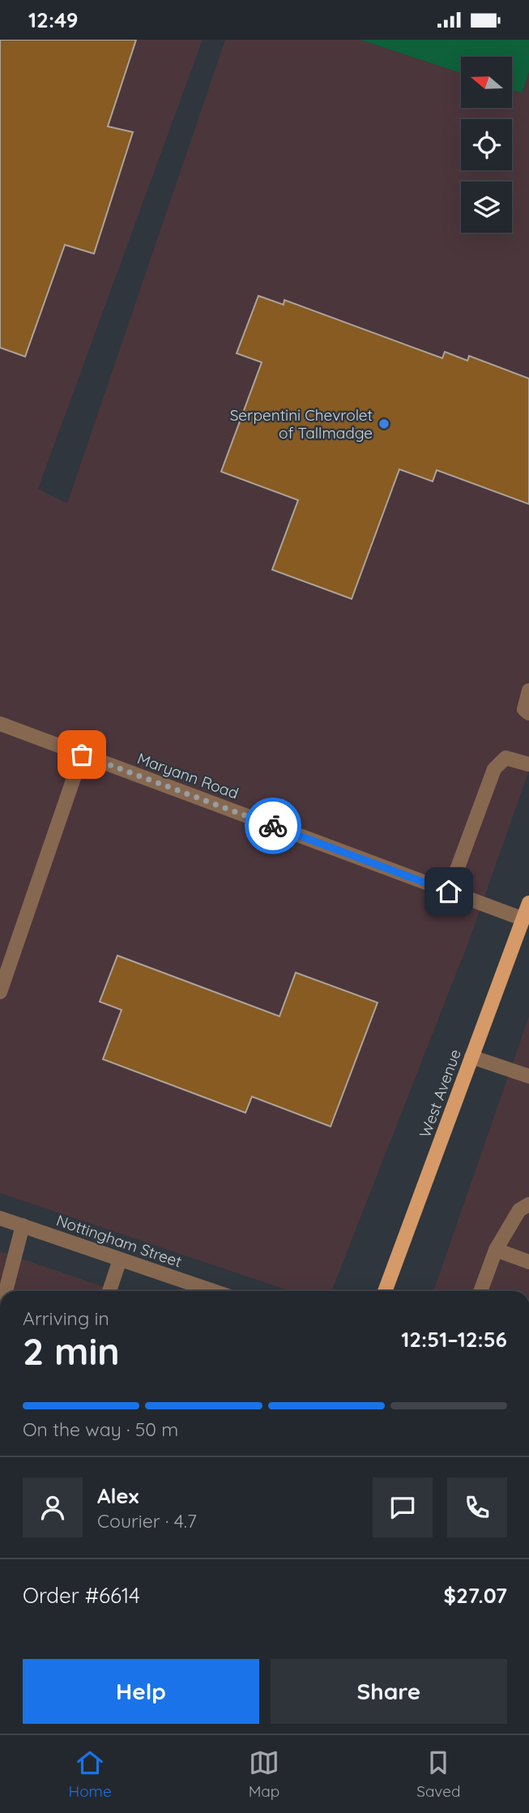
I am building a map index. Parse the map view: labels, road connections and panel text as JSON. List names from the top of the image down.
{
  "streets": {
    "main road": ["West Avenue"],
    "street": ["Maryann Road", "Nottingham Street"]
  },
  "crossings": [
    ["Maryann Road", "West Avenue"]
  ],
  "places": ["Serpentini Chevrolet of Tallmadge"],
  "north": "left",
  "page": {
    "status": "12:49",
    "heading": ["2 min", "Arriving in", "12:51–12:56"],
    "panel": [
      "Alex",
      "Courier · 4.7",
      "Order #6614",
      "$27.07"
    ],
    "bar": "On the way · 50 m",
    "buttons": ["Help", "Share"],
    "tabs": ["Home", "Map", "Saved"]
  }
}
